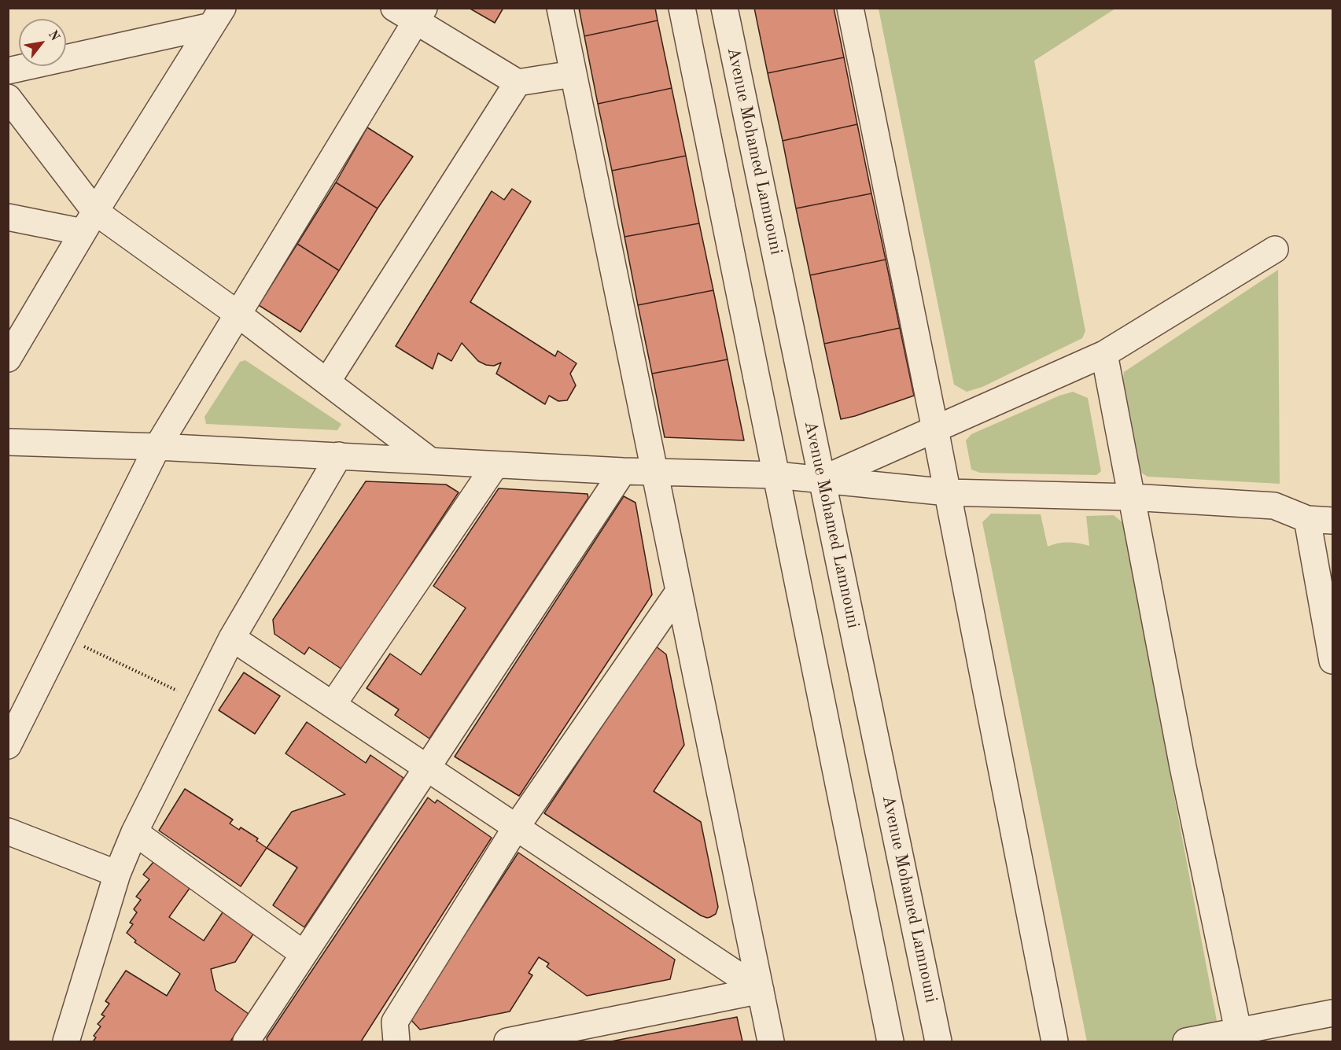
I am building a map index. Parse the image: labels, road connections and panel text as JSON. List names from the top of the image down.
{
  "streets": {
    "street": ["Avenue Mohamed Lamnouni"]
  },
  "north": "top right"
}
